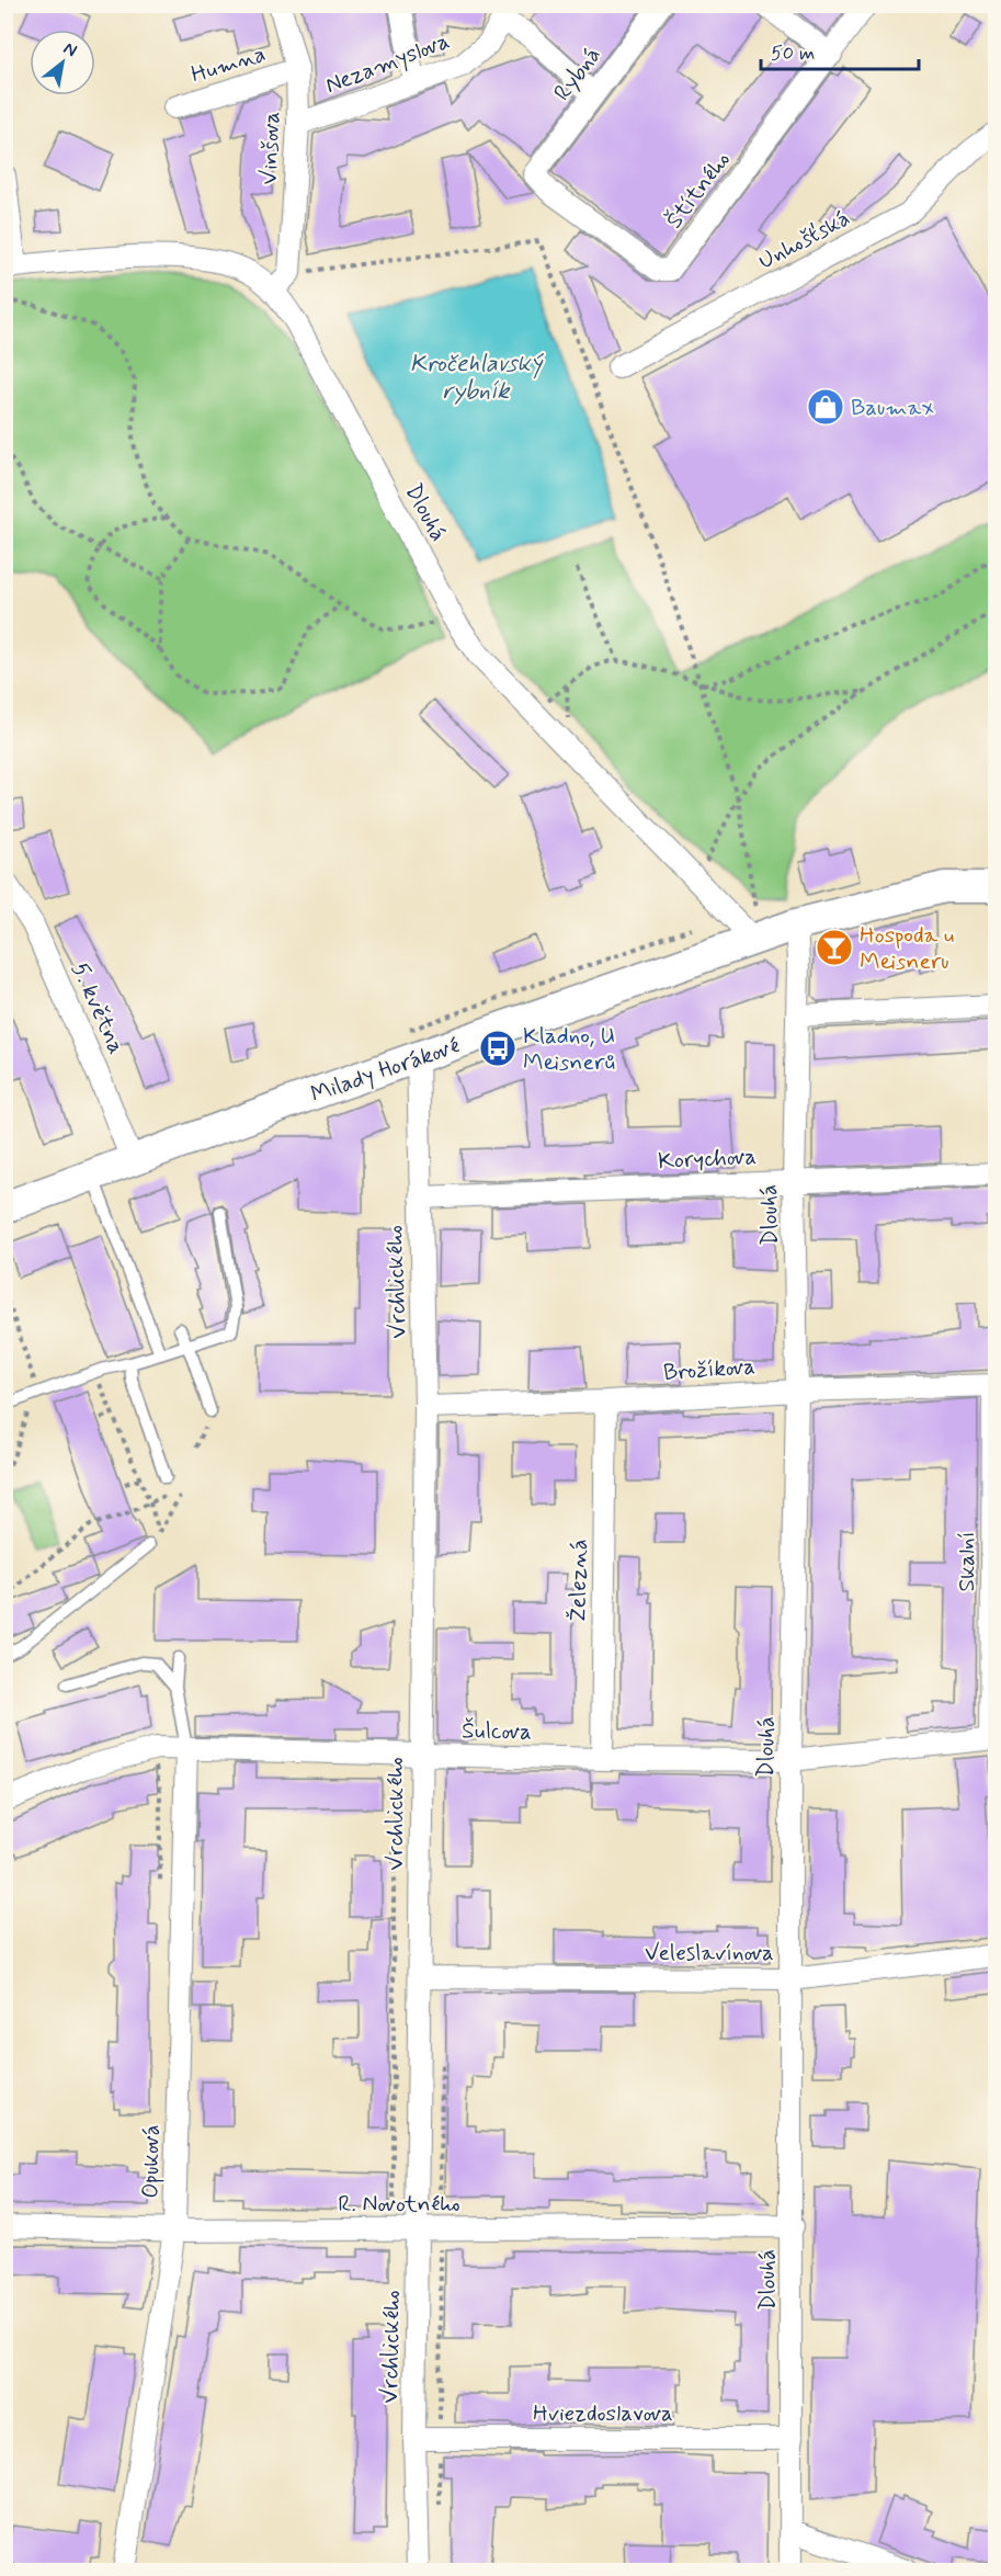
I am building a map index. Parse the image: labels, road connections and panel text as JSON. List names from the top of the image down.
{
  "streets": {
    "main road": ["Milady Horákové"],
    "street": [
      "Nezamyslova",
      "Humna",
      "Rybná",
      "Vinšova",
      "Štítného",
      "Unhošťská",
      "Dlouhá",
      "5. května",
      "Korychova",
      "Vrchlického",
      "Brožíkova",
      "Skalní",
      "Železná",
      "Šulcova",
      "Veleslavínova",
      "Opuková",
      "R. Novotného",
      "Hviezdoslavova"
    ]
  },
  "crossings": [
    ["Nezamyslova", "Vinšova"],
    ["Humna", "Vinšova"],
    ["Rybná", "Štítného"],
    ["Dlouhá", "Milady Horákové"],
    ["Dlouhá", "Korychova"],
    ["Dlouhá", "Brožíkova"],
    ["Dlouhá", "Šulcova"],
    ["Dlouhá", "Veleslavínova"],
    ["Dlouhá", "R. Novotného"],
    ["Dlouhá", "Hviezdoslavova"],
    ["5. května", "Milady Horákové"],
    ["Milady Horákové", "Vrchlického"],
    ["Korychova", "Vrchlického"],
    ["Vrchlického", "Brožíkova"],
    ["Vrchlického", "Šulcova"],
    ["Vrchlického", "Veleslavínova"],
    ["Vrchlického", "R. Novotného"],
    ["Vrchlického", "Hviezdoslavova"],
    ["Brožíkova", "Skalní"],
    ["Brožíkova", "Železná"],
    ["Skalní", "Šulcova"],
    ["Železná", "Šulcova"],
    ["Šulcova", "Opuková"],
    ["Opuková", "R. Novotného"]
  ],
  "water": ["Kročehlavský rybník"],
  "places": {
    "shop": ["Baumax"],
    "bar": ["Hospoda u Meisneru"],
    "bus stop": ["Kladno, U Meisnerů"]
  },
  "scale_bar": "50 m",
  "north": "top right"
}
